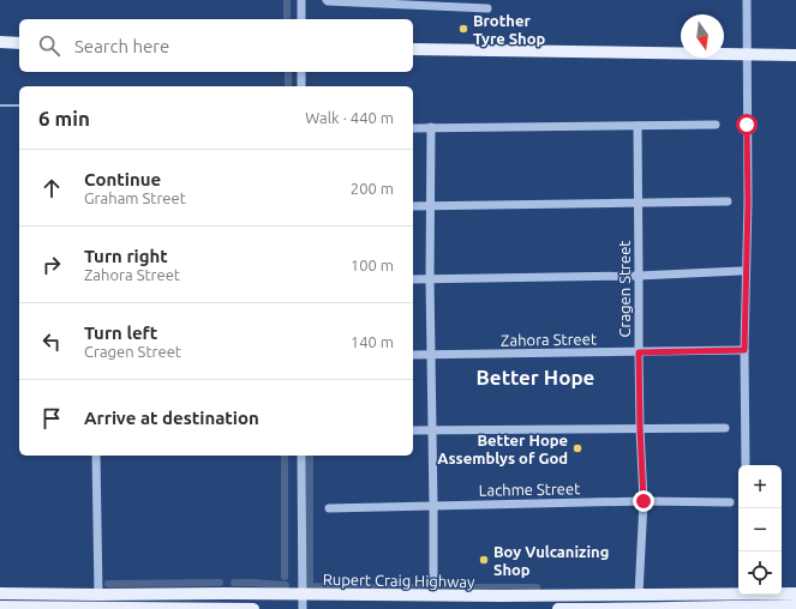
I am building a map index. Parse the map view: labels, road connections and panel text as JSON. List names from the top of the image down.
{
  "streets": {
    "main road": ["Rupert Craig Highway"],
    "street": ["Cragen Street", "Zahora Street", "Lachme Street"]
  },
  "crossings": [
    ["Cragen Street", "Zahora Street"],
    ["Cragen Street", "Lachme Street"],
    ["Cragen Street", "Rupert Craig Highway"]
  ],
  "districts": ["Better Hope"],
  "places": ["Brother Tyre Shop", "Better Hope Assemblys of God", "Boy Vulcanizing Shop"],
  "north": "bottom",
  "page": {
    "search": "Search here",
    "heading": ["6 min", "Walk · 440 m"],
    "list": [
      ["Continue", "Graham Street", "200 m"],
      ["Turn right", "Zahora Street", "100 m"],
      ["Turn left", "Cragen Street", "140 m"],
      "Arrive at destination"
    ],
    "map_buttons": ["+", "−"]
  }
}
